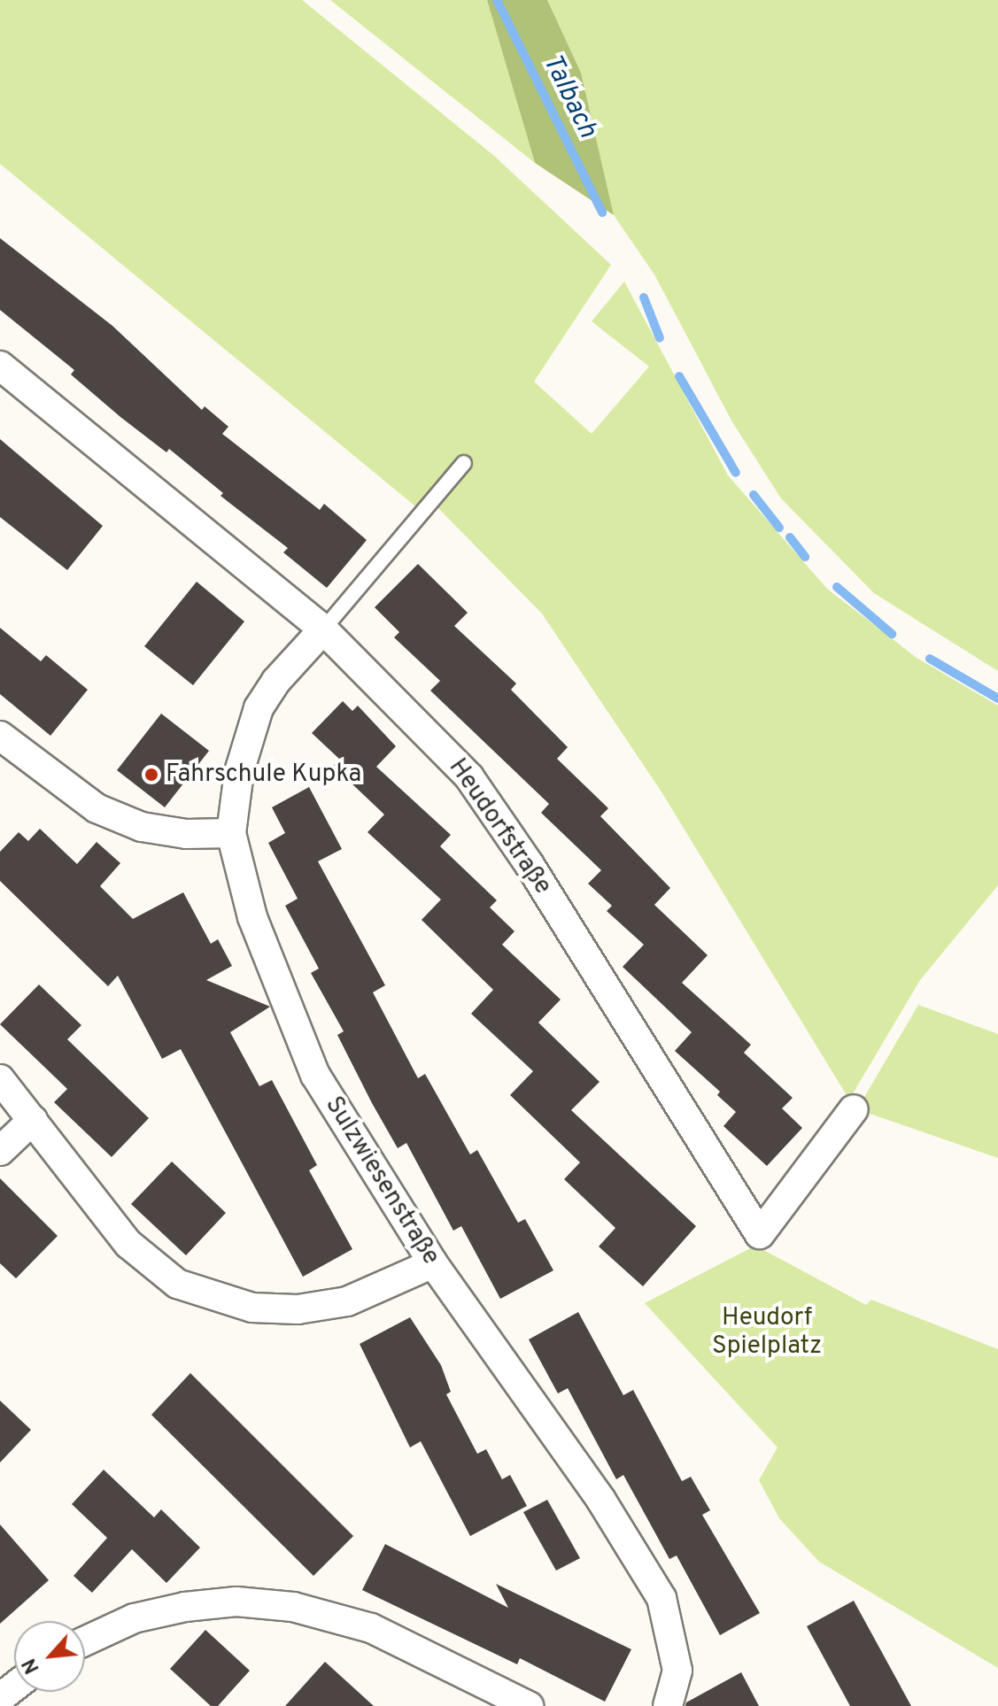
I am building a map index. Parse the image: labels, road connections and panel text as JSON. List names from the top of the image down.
{
  "streets": {
    "street": ["Heudorfstraße", "Sulzwiesenstraße"]
  },
  "crossings": [
    ["Heudorfstraße", "Sulzwiesenstraße"]
  ],
  "water": ["Talbach"],
  "parks": ["Heudorf Spielplatz"],
  "places": ["Fahrschule Kupka"],
  "north": "bottom left"
}
